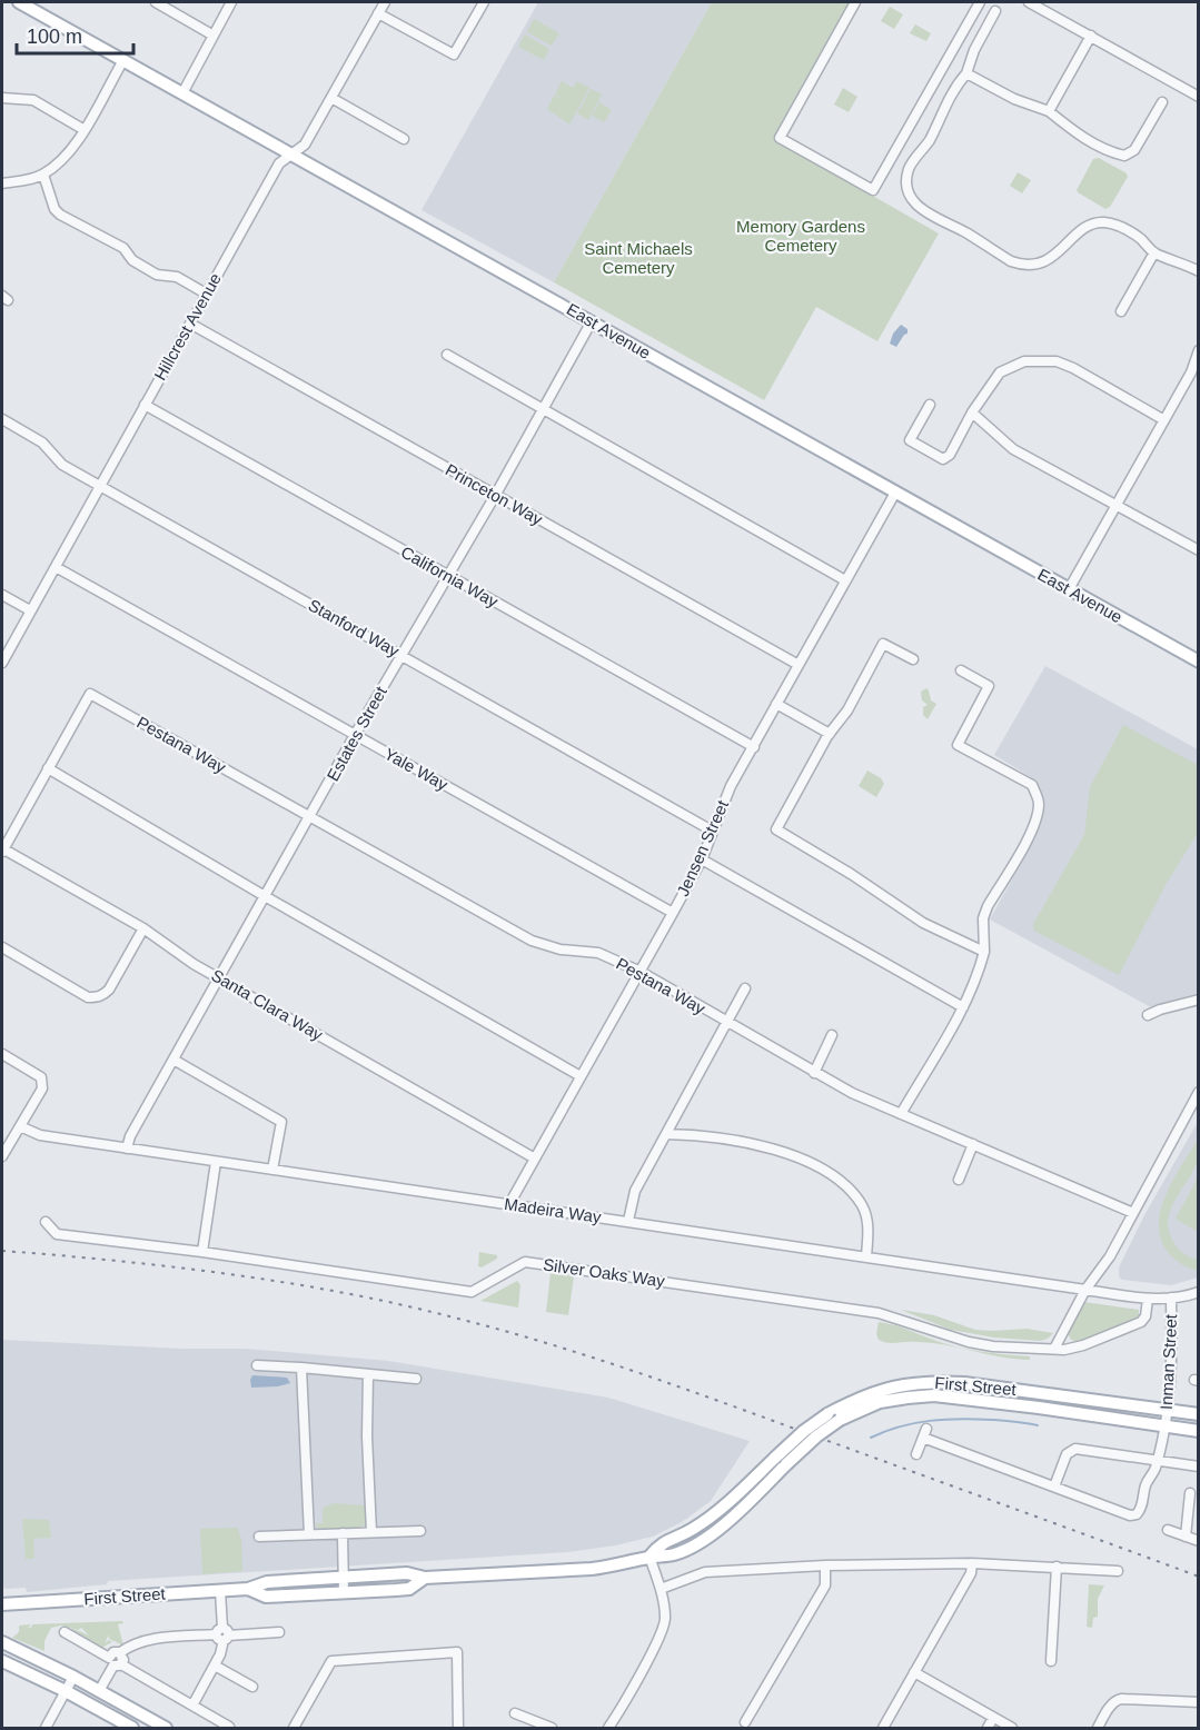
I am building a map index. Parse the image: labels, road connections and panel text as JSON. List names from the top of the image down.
{
  "streets": {
    "main road": ["East Avenue", "First Street"],
    "street": [
      "Hillcrest Avenue",
      "Princeton Way",
      "California Way",
      "Stanford Way",
      "Estates Street",
      "Pestana Way",
      "Yale Way",
      "Jensen Street",
      "Santa Clara Way",
      "Madeira Way",
      "Silver Oaks Way",
      "Inman Street"
    ]
  },
  "crossings": [
    ["Hillcrest Avenue", "East Avenue"],
    ["Hillcrest Avenue", "Princeton Way"],
    ["Hillcrest Avenue", "California Way"],
    ["Hillcrest Avenue", "Stanford Way"],
    ["Hillcrest Avenue", "Yale Way"],
    ["East Avenue", "Estates Street"],
    ["East Avenue", "Jensen Street"],
    ["Princeton Way", "Estates Street"],
    ["Princeton Way", "Jensen Street"],
    ["California Way", "Estates Street"],
    ["California Way", "Jensen Street"],
    ["Stanford Way", "Estates Street"],
    ["Stanford Way", "Jensen Street"],
    ["Estates Street", "Pestana Way"],
    ["Estates Street", "Yale Way"],
    ["Estates Street", "Santa Clara Way"],
    ["Estates Street", "Madeira Way"],
    ["Pestana Way", "Jensen Street"],
    ["Yale Way", "Jensen Street"],
    ["Jensen Street", "Santa Clara Way"],
    ["Jensen Street", "Madeira Way"],
    ["Madeira Way", "Silver Oaks Way"],
    ["Madeira Way", "Inman Street"],
    ["Inman Street", "First Street"]
  ],
  "parks": ["Memory Gardens Cemetery", "Saint Michaels Cemetery"],
  "scale_bar": "100 m"
}
